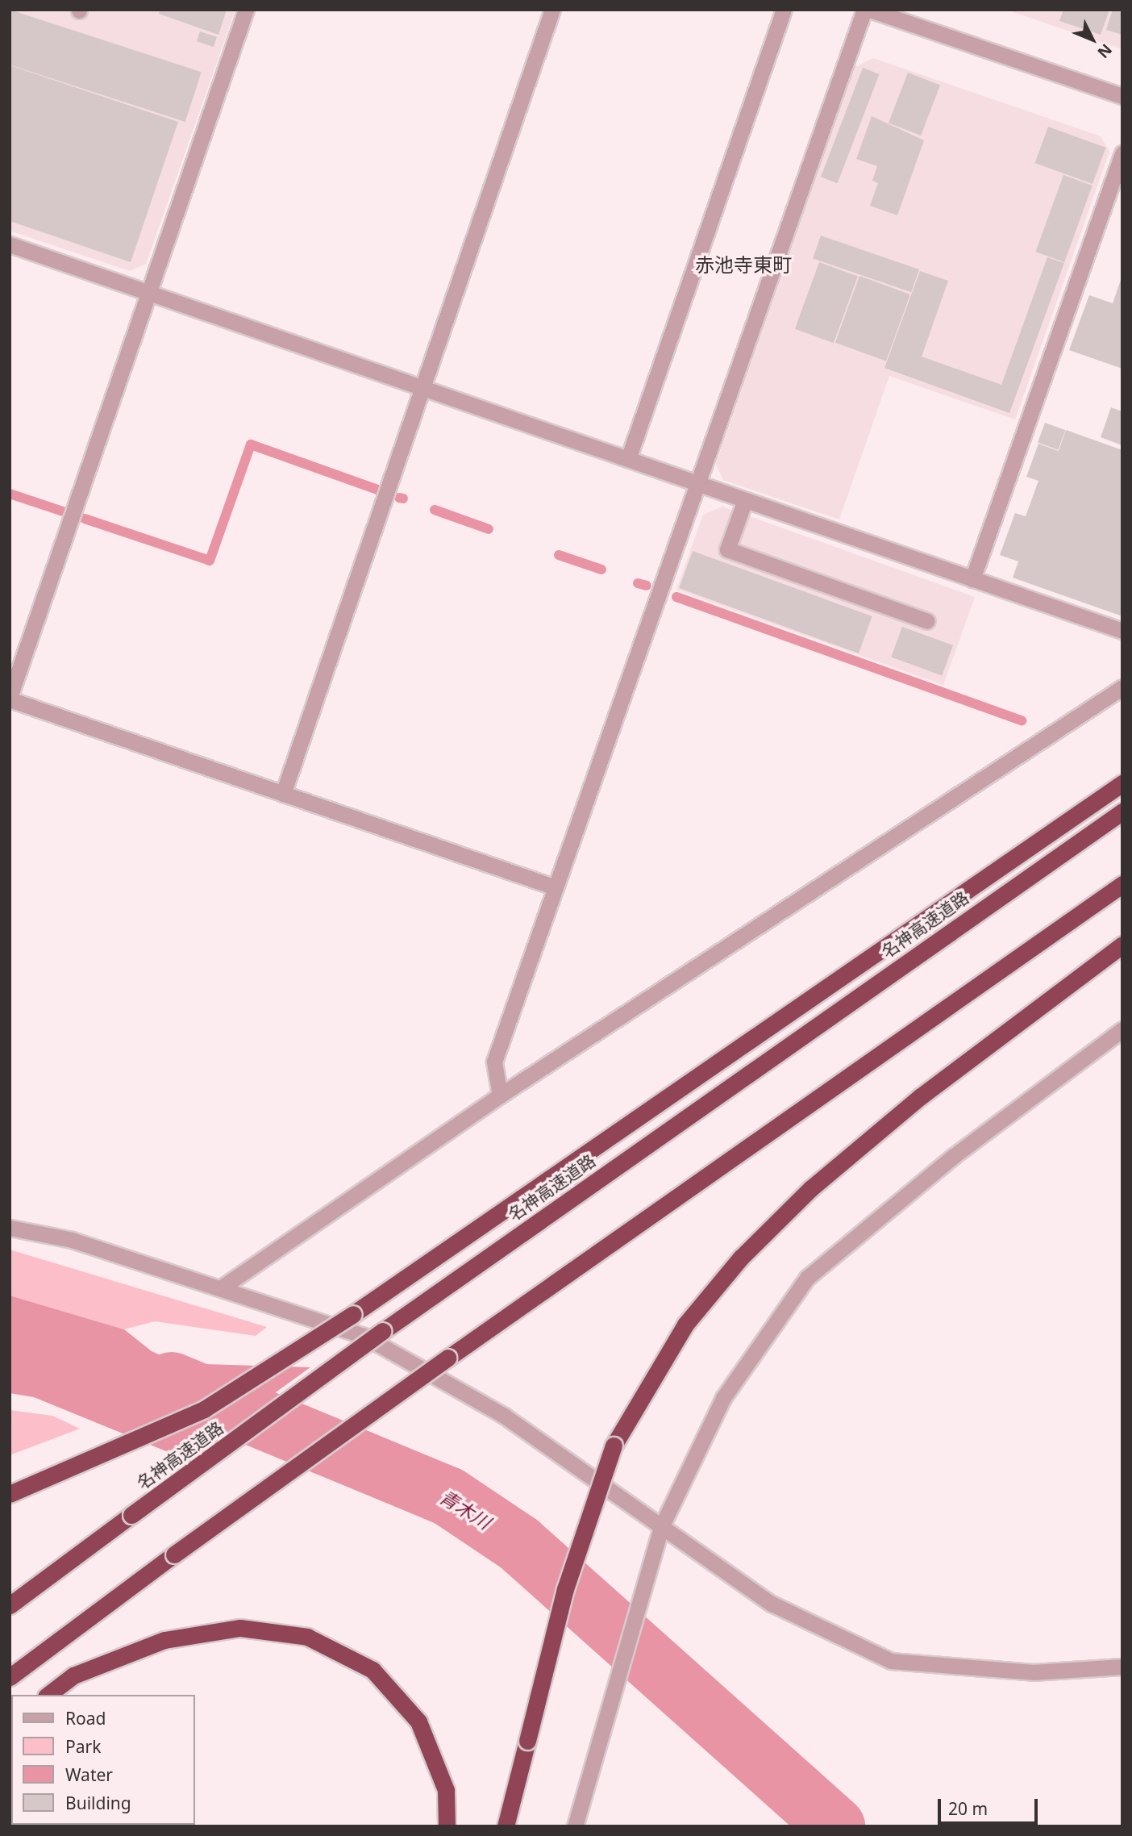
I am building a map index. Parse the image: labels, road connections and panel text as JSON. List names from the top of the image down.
{
  "streets": {
    "highway": ["名神高速道路"]
  },
  "districts": ["赤池寺東町"],
  "water": ["青木川"],
  "legend": [
    "Road",
    "Park",
    "Water",
    "Building"
  ],
  "scale_bar": "20 m",
  "north": "bottom right"
}
